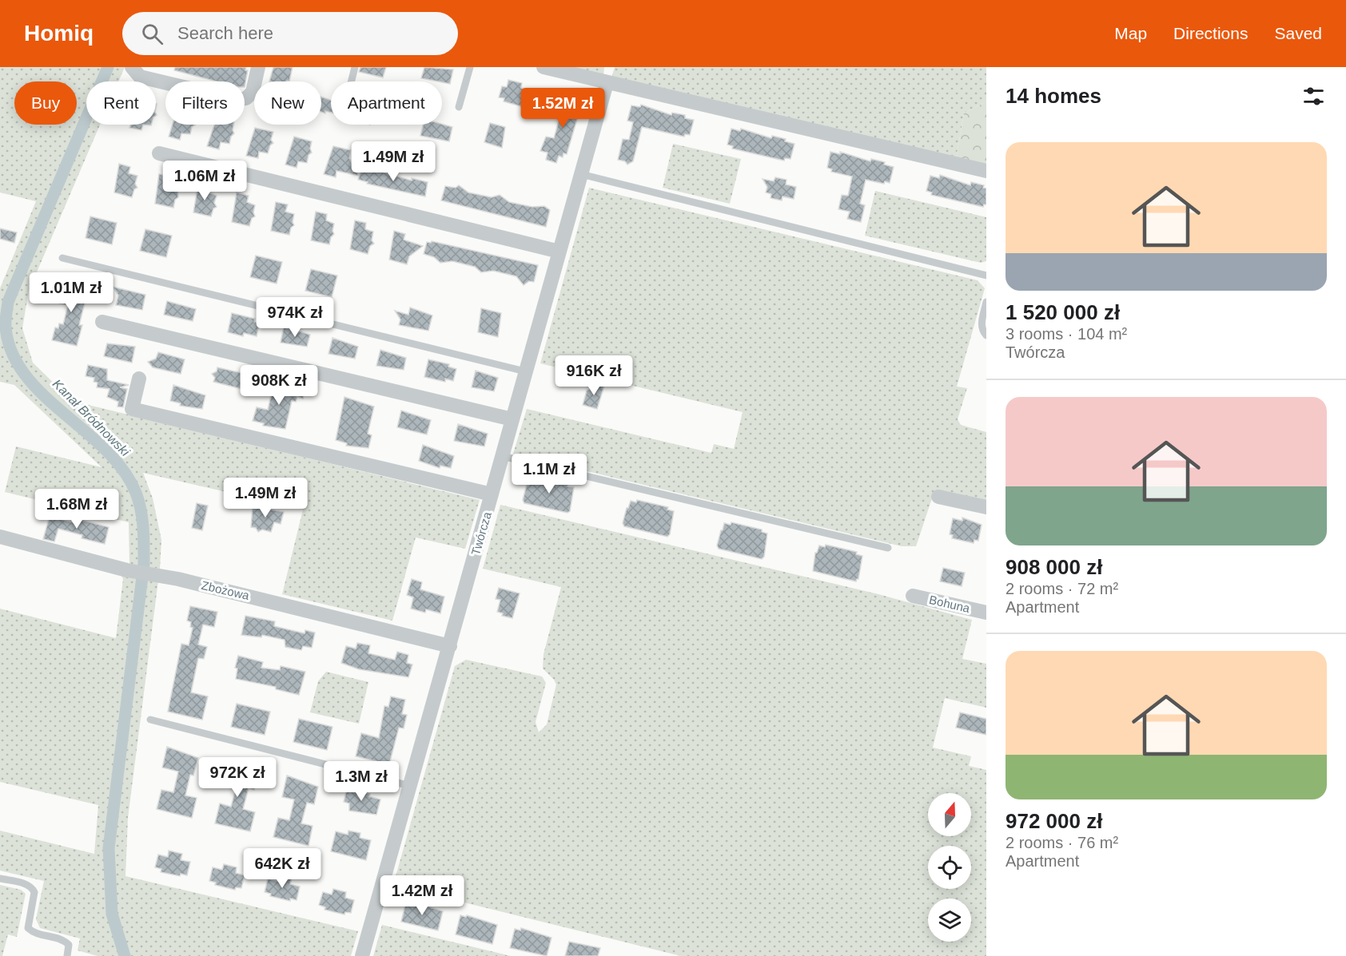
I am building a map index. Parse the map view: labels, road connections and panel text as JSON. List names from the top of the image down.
{
  "streets": {
    "street": ["Twórcza", "Zbożowa", "Bohuna"]
  },
  "crossings": [
    ["Twórcza", "Zbożowa"]
  ],
  "water": ["Kanał Bródnowski"],
  "north": "top",
  "page": {
    "header": "Homiq",
    "search": "Search here",
    "nav": ["Map", "Directions", "Saved"],
    "heading": "14 homes",
    "chip": [
      "Buy",
      "Rent",
      "Filters",
      "New",
      "Apartment"
    ],
    "price": [
      "1.52M zł",
      "1.49M zł",
      "1.06M zł",
      "1.01M zł",
      "974K zł",
      "916K zł",
      "908K zł",
      "1.1M zł",
      "1.49M zł",
      "1.68M zł",
      "972K zł",
      "1.3M zł",
      "642K zł",
      "1.42M zł"
    ],
    "list": [
      {
        "name": "1 520 000 zł",
        "note": "3 rooms · 104 m² · Twórcza"
      },
      {
        "name": "908 000 zł",
        "note": "2 rooms · 72 m² · Apartment"
      },
      {
        "name": "972 000 zł",
        "note": "2 rooms · 76 m² · Apartment"
      }
    ]
  }
}
